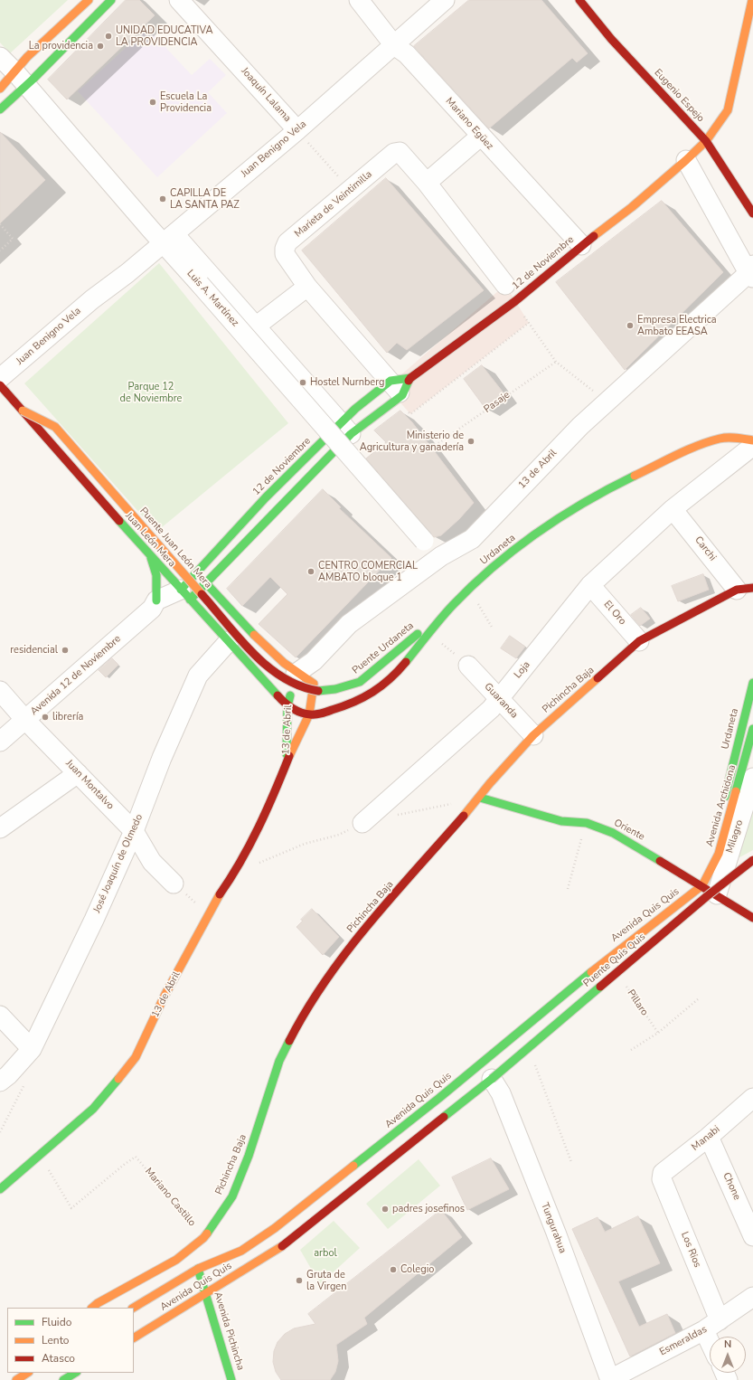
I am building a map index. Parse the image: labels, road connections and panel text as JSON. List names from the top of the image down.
{
  "streets": {
    "street": [
      "Joaquín Lalama",
      "Eugenio Espejo",
      "Mariano Egüez",
      "Juan Benigno Vela",
      "Marieta de Veintimilla",
      "12 de Noviembre",
      "Luis A. Martínez",
      "13 de Abril",
      "Juan León Mera",
      "Puente Juan León Mera",
      "Carchi",
      "Urdaneta",
      "El Oro",
      "Puente Urdaneta",
      "Loja",
      "Avenida 12 de Noviembre",
      "Pichincha Baja",
      "Guaranda",
      "Juan Montalvo",
      "Avenida Archidona",
      "Oriente",
      "Milagro",
      "José Joaquín de Olmedo",
      "Avenida Quis Quis",
      "Puente Quis Quis",
      "Manabi",
      "Chone",
      "Tungurahua",
      "Los Rios",
      "Avenida Pichincha",
      "Esmeraldas"
    ],
    "path": ["Pasaje", "Pillaro", "Mariano Castillo"]
  },
  "crossings": [
    ["Joaquín Lalama", "Juan Benigno Vela"],
    ["Joaquín Lalama", "Marieta de Veintimilla"],
    ["Eugenio Espejo", "12 de Noviembre"],
    ["Mariano Egüez", "Juan Benigno Vela"],
    ["Mariano Egüez", "12 de Noviembre"],
    ["Juan Benigno Vela", "Luis A. Martínez"],
    ["Marieta de Veintimilla", "12 de Noviembre"],
    ["12 de Noviembre", "Luis A. Martínez"],
    ["12 de Noviembre", "Juan León Mera"],
    ["Luis A. Martínez", "13 de Abril"],
    ["13 de Abril", "Juan León Mera"],
    ["13 de Abril", "Puente Juan León Mera"],
    ["13 de Abril", "Urdaneta"],
    ["13 de Abril", "Puente Urdaneta"],
    ["13 de Abril", "Mariano Castillo"],
    ["Juan León Mera", "Puente Juan León Mera"],
    ["Juan León Mera", "Urdaneta"],
    ["Juan León Mera", "José Joaquín de Olmedo"],
    ["Puente Juan León Mera", "Puente Urdaneta"],
    ["Carchi", "Loja"],
    ["Carchi", "Pichincha Baja"],
    ["Urdaneta", "Puente Urdaneta"],
    ["Urdaneta", "Avenida Archidona"],
    ["Urdaneta", "Oriente"],
    ["Urdaneta", "Milagro"],
    ["Urdaneta", "Avenida Quis Quis"],
    ["El Oro", "Loja"],
    ["El Oro", "Pichincha Baja"],
    ["Loja", "Guaranda"],
    ["Avenida 12 de Noviembre", "Juan Montalvo"],
    ["Pichincha Baja", "Guaranda"],
    ["Pichincha Baja", "Oriente"],
    ["Pichincha Baja", "Mariano Castillo"],
    ["Juan Montalvo", "José Joaquín de Olmedo"],
    ["Avenida Archidona", "Oriente"],
    ["Avenida Archidona", "Milagro"],
    ["Avenida Archidona", "Avenida Quis Quis"],
    ["Oriente", "Milagro"],
    ["Oriente", "Avenida Quis Quis"],
    ["Milagro", "Avenida Quis Quis"],
    ["Avenida Quis Quis", "Puente Quis Quis"],
    ["Avenida Quis Quis", "Tungurahua"],
    ["Avenida Quis Quis", "Avenida Pichincha"],
    ["Puente Quis Quis", "Pillaro"],
    ["Puente Quis Quis", "Tungurahua"],
    ["Manabi", "Chone"],
    ["Manabi", "Los Rios"],
    ["Tungurahua", "Esmeraldas"],
    ["Los Rios", "Esmeraldas"]
  ],
  "parks": ["Parque 12 de Noviembre", "arbol"],
  "places": [
    "UNIDAD EDUCATIVA LA PROVIDENCIA",
    "La providencia",
    "Escuela La Providencia",
    "CAPILLA DE LA SANTA PAZ",
    "Empresa Electrica Ambato EEASA",
    "Hostel Nurnberg",
    "Ministerio de Agricultura y ganadería",
    "CENTRO COMERCIAL AMBATO bloque 1",
    "residencial",
    "librería",
    "padres josefinos",
    "Colegio",
    "Gruta de la Virgen"
  ],
  "legend": ["Fluido", "Lento", "Atasco"],
  "north": "top"
}
